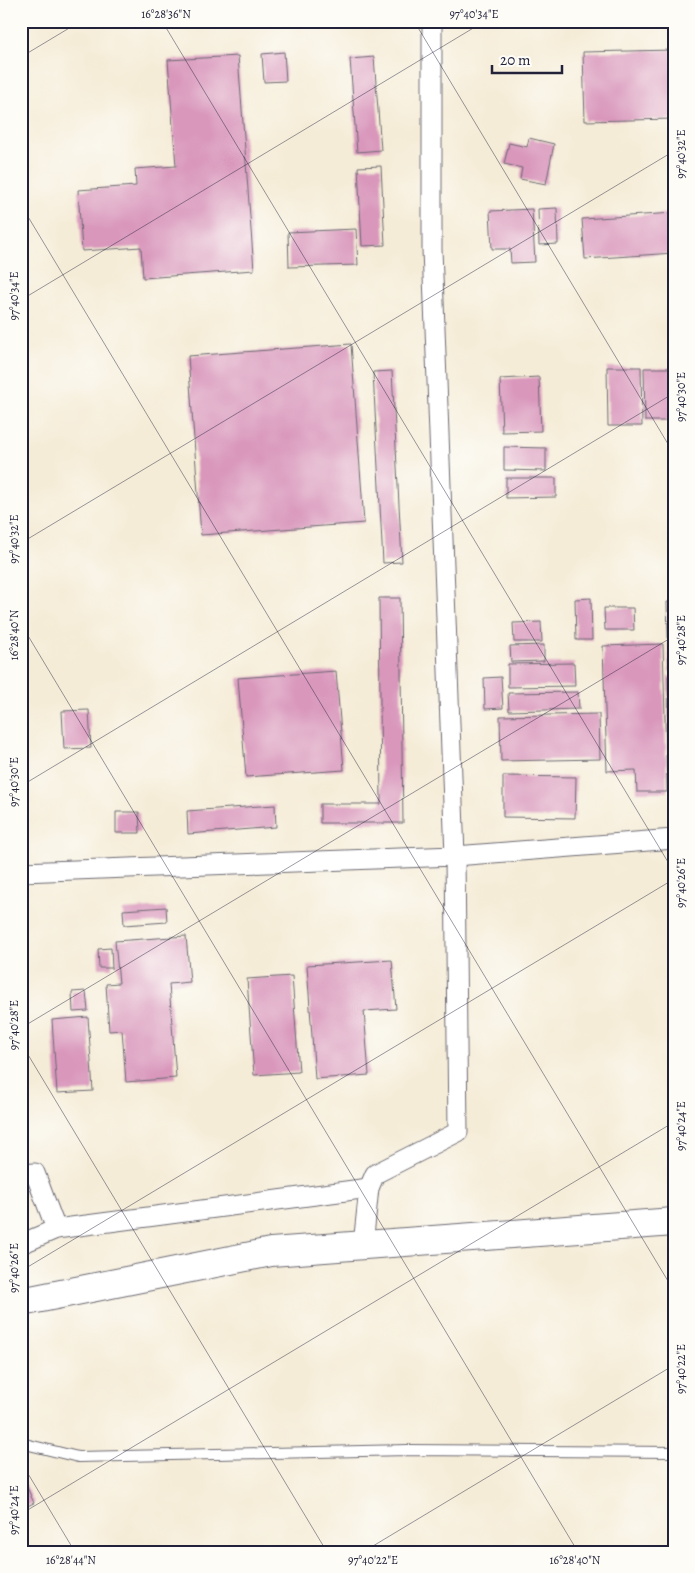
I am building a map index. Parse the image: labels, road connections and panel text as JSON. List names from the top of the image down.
{
  "scale_bar": "20 m",
  "coordinates": [
    "16°28'36\"N",
    "97°40'34\"E",
    "97°40'32\"E",
    "97°40'30\"E",
    "16°28'40\"N",
    "97°40'28\"E",
    "97°40'26\"E",
    "97°40'24\"E",
    "97°40'22\"E",
    "16°28'44\"N"
  ]
}
